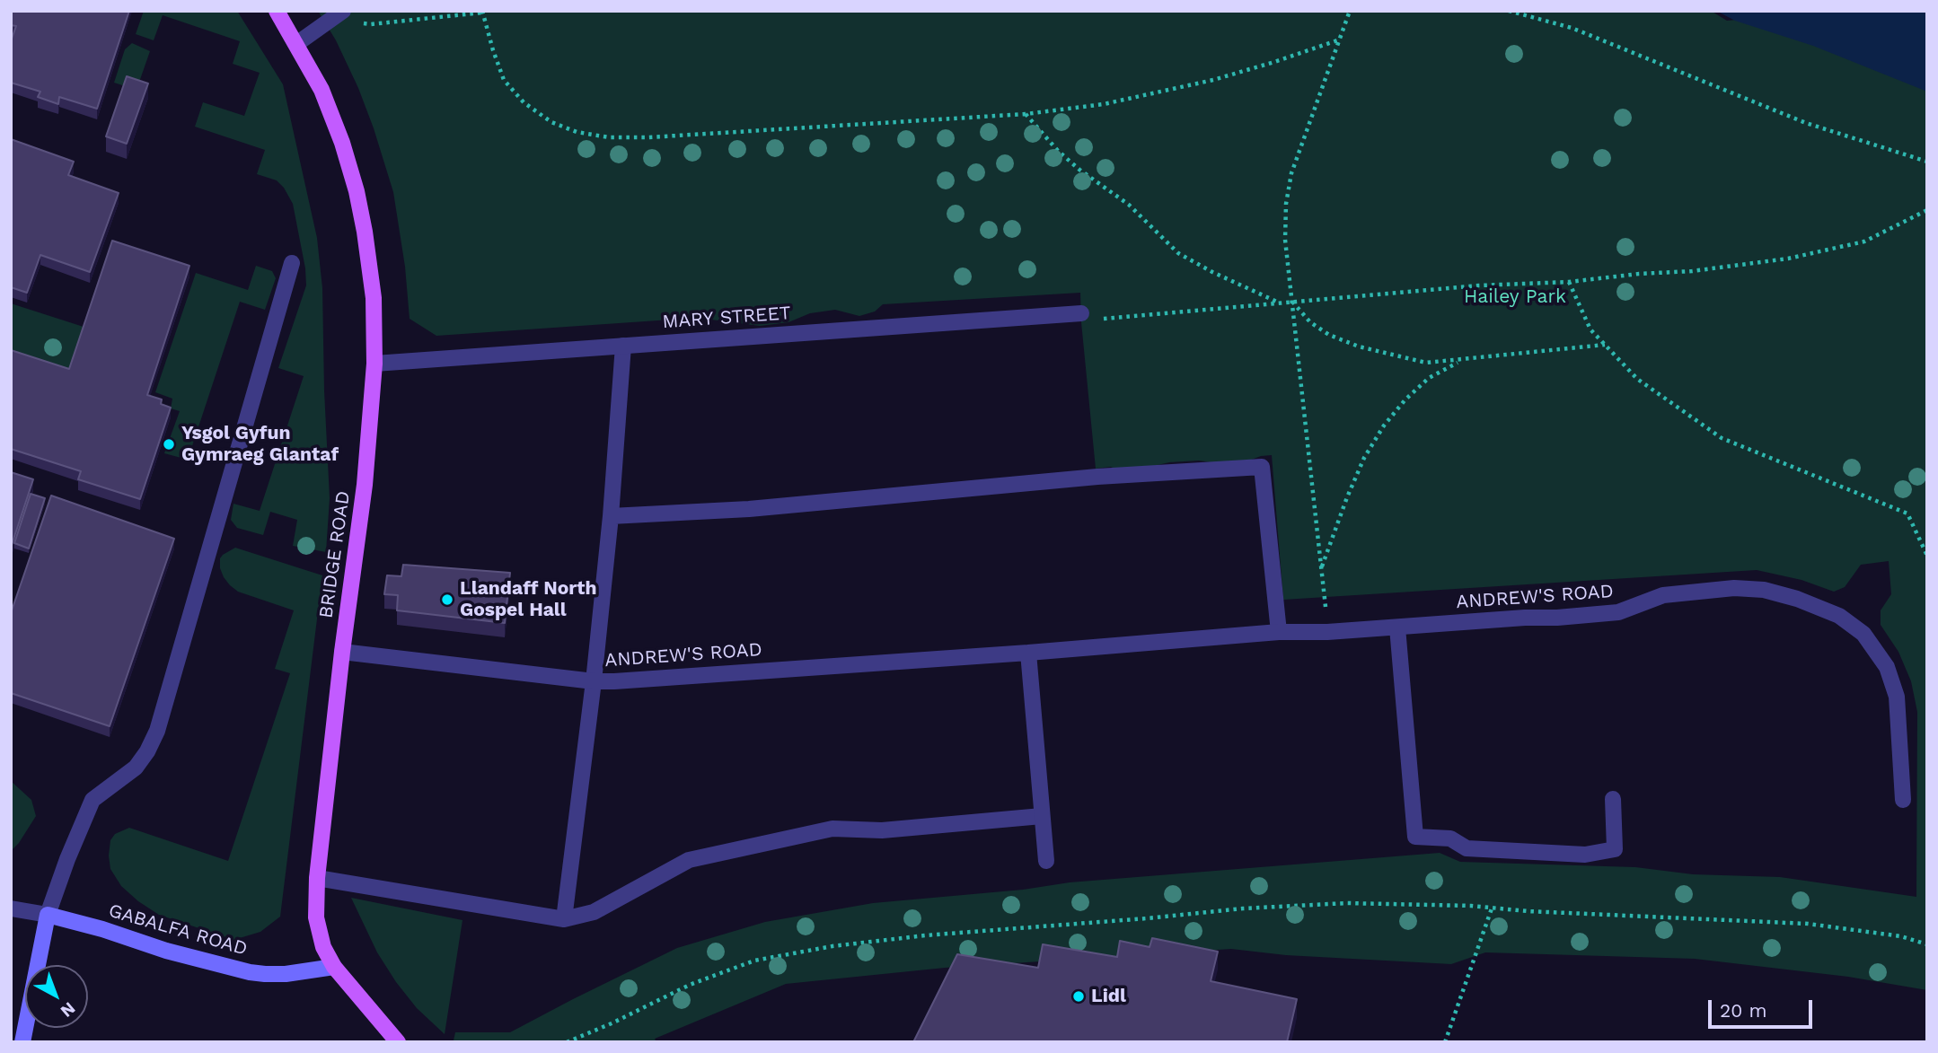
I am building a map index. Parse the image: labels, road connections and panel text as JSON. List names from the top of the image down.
{
  "streets": {
    "main road": ["BRIDGE ROAD"],
    "street": ["MARY STREET", "ANDREW'S ROAD", "GABALFA ROAD"]
  },
  "crossings": [
    ["MARY STREET", "BRIDGE ROAD"],
    ["BRIDGE ROAD", "ANDREW'S ROAD"],
    ["BRIDGE ROAD", "GABALFA ROAD"]
  ],
  "parks": ["Hailey Park"],
  "places": ["Ysgol Gyfun Gymraeg Glantaf", "Llandaff North Gospel Hall", "Lidl"],
  "scale_bar": "20 m",
  "north": "bottom right"
}
